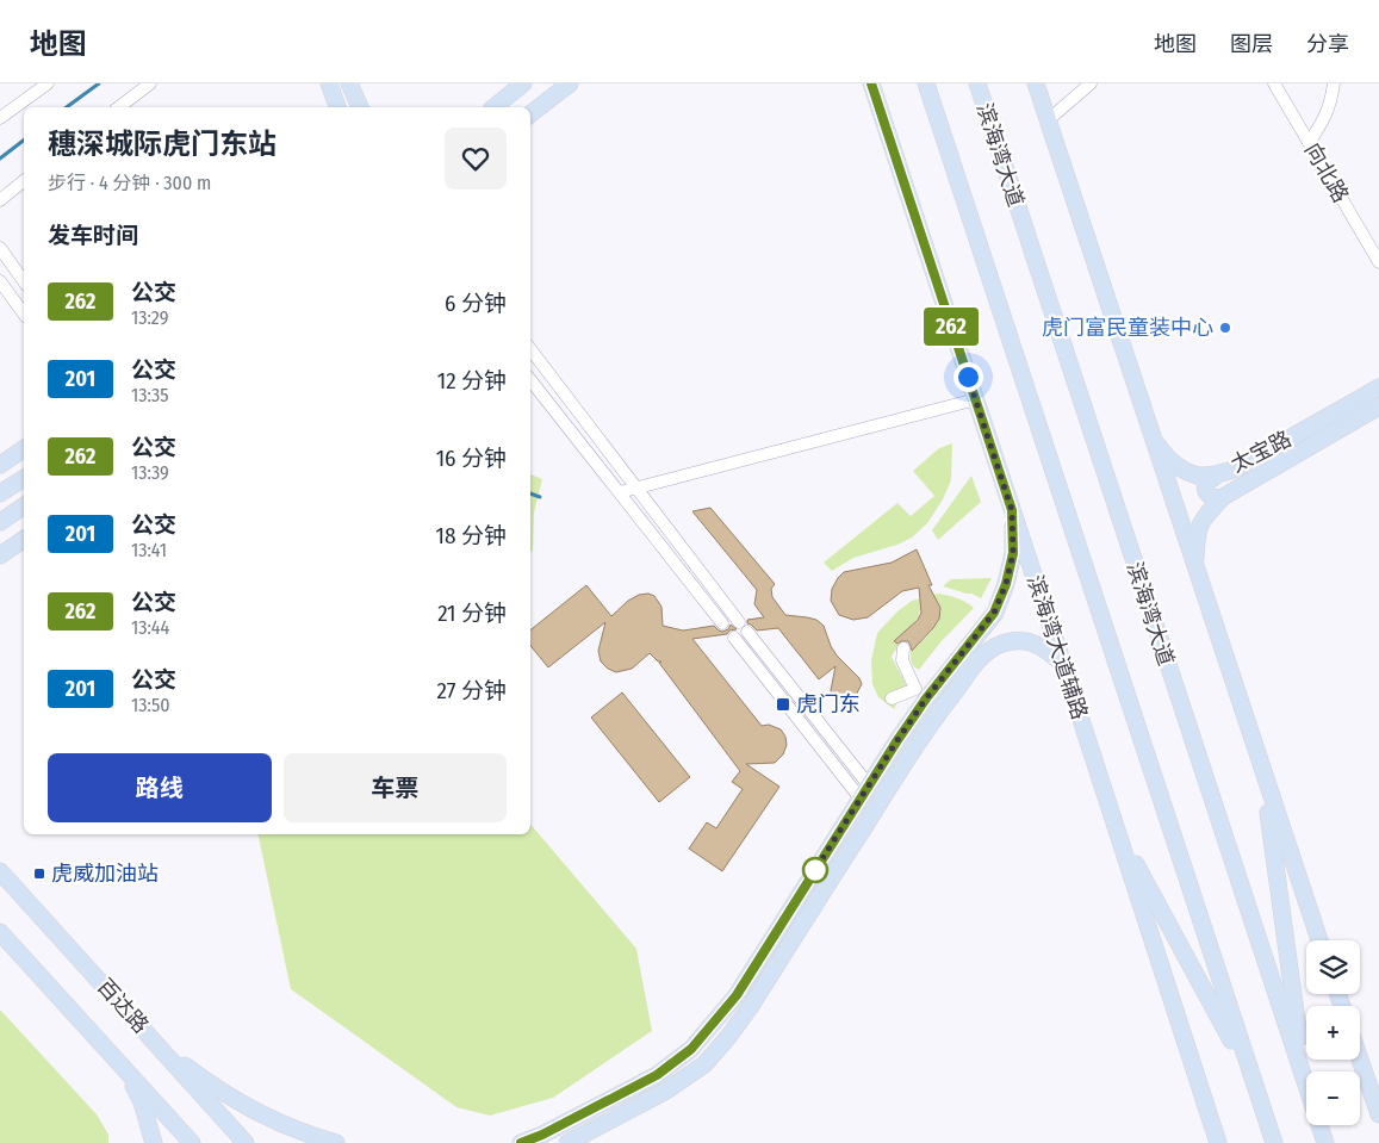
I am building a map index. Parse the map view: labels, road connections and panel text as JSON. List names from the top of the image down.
{
  "streets": {
    "main road": [
      "滨海湾大道",
      "太宝路",
      "滨海湾大道辅路",
      "百达路"
    ],
    "street": ["向北路"]
  },
  "places": {
    "other": ["虎门富民童装中心"],
    "transit": ["虎门东", "虎威加油站"]
  },
  "lines": ["bus line 262"],
  "page": {
    "header": "地图",
    "nav": ["地图", "图层", "分享"],
    "on_map": "262",
    "heading": [
      ["穗深城际虎门东站", "步行 · 4 分钟 · 300 m"],
      "发车时间"
    ],
    "list": [
      {
        "mark": "262",
        "name": "公交",
        "note": "13:29",
        "value": "6 分钟"
      },
      {
        "mark": "201",
        "name": "公交",
        "note": "13:35",
        "value": "12 分钟"
      },
      {
        "mark": "262",
        "name": "公交",
        "note": "13:39",
        "value": "16 分钟"
      },
      {
        "mark": "201",
        "name": "公交",
        "note": "13:41",
        "value": "18 分钟"
      },
      {
        "mark": "262",
        "name": "公交",
        "note": "13:44",
        "value": "21 分钟"
      },
      {
        "mark": "201",
        "name": "公交",
        "note": "13:50",
        "value": "27 分钟"
      }
    ],
    "buttons": ["路线", "车票"],
    "map_buttons": ["+", "−"]
  }
}
